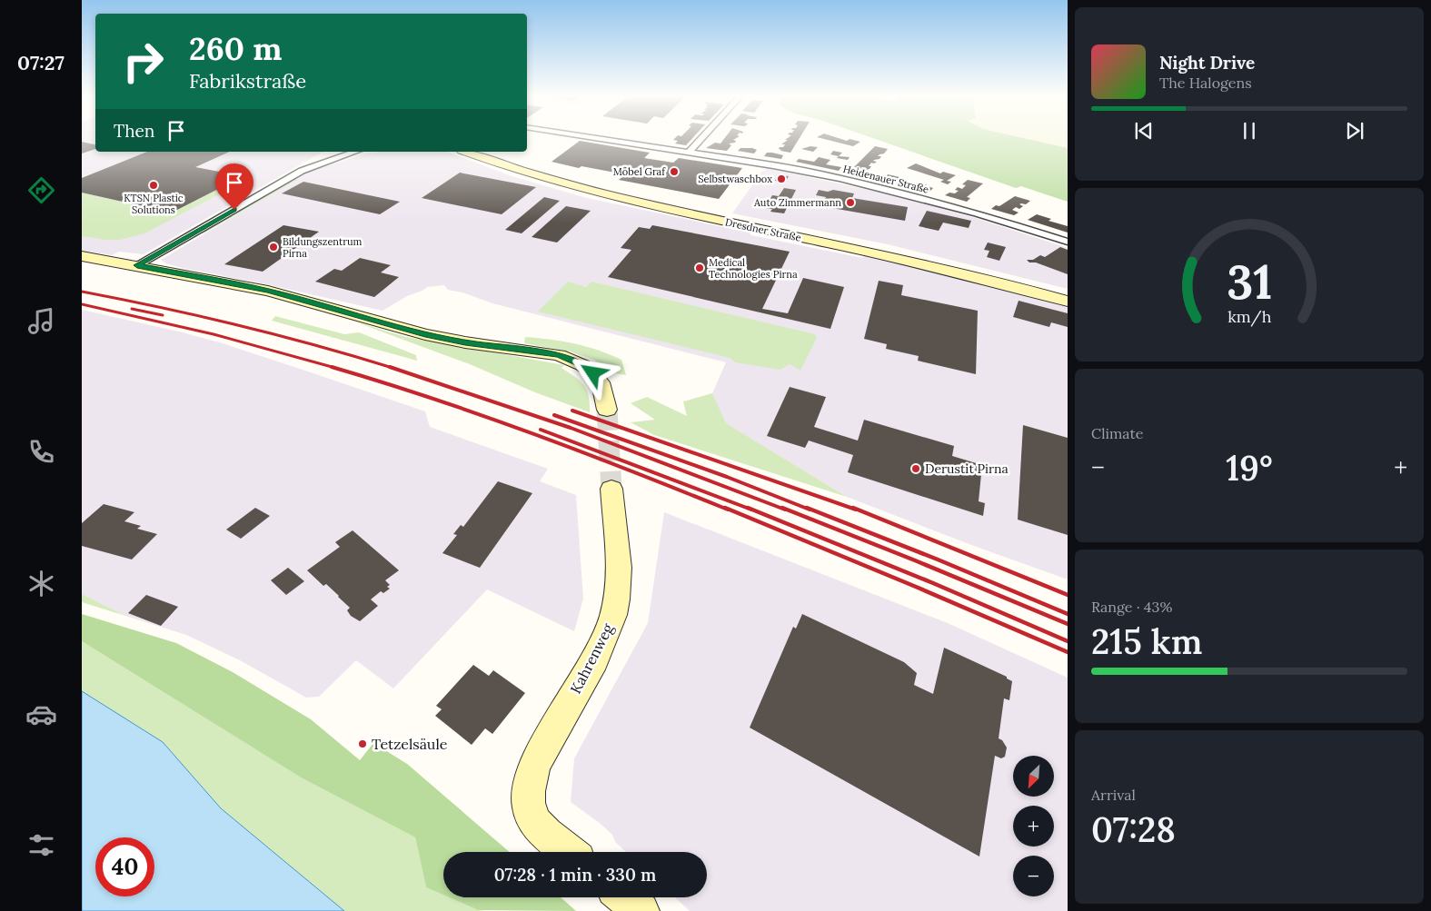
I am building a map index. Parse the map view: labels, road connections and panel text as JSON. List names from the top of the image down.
{
  "streets": {
    "main road": ["Dresdner Straße", "Kahrenweg"],
    "street": ["Heidenauer Straße"]
  },
  "places": [
    "Möbel Graf",
    "Selbstwaschbox",
    "KTSN Plastic Solutions",
    "Auto Zimmermann",
    "Bildungszentrum Pirna",
    "Medical Technologies Pirna",
    "Derustit Pirna",
    "Tetzelsäule"
  ],
  "north": "bottom left",
  "page": {
    "tabs": "07:27",
    "turn": ["260 m", "Fabrikstraße"],
    "song": ["Night Drive", "The Halogens"],
    "then": "Then",
    "tile": [
      "Climate",
      ["Range · 43%", "215 km"],
      ["Arrival", "07:28"]
    ],
    "heat": ["−", "19°", "+"],
    "map_buttons": ["+", "−"],
    "limit": "40",
    "trip": "07:28 · 1 min · 330 m",
    "gauge": ["31", "km/h"]
  }
}
